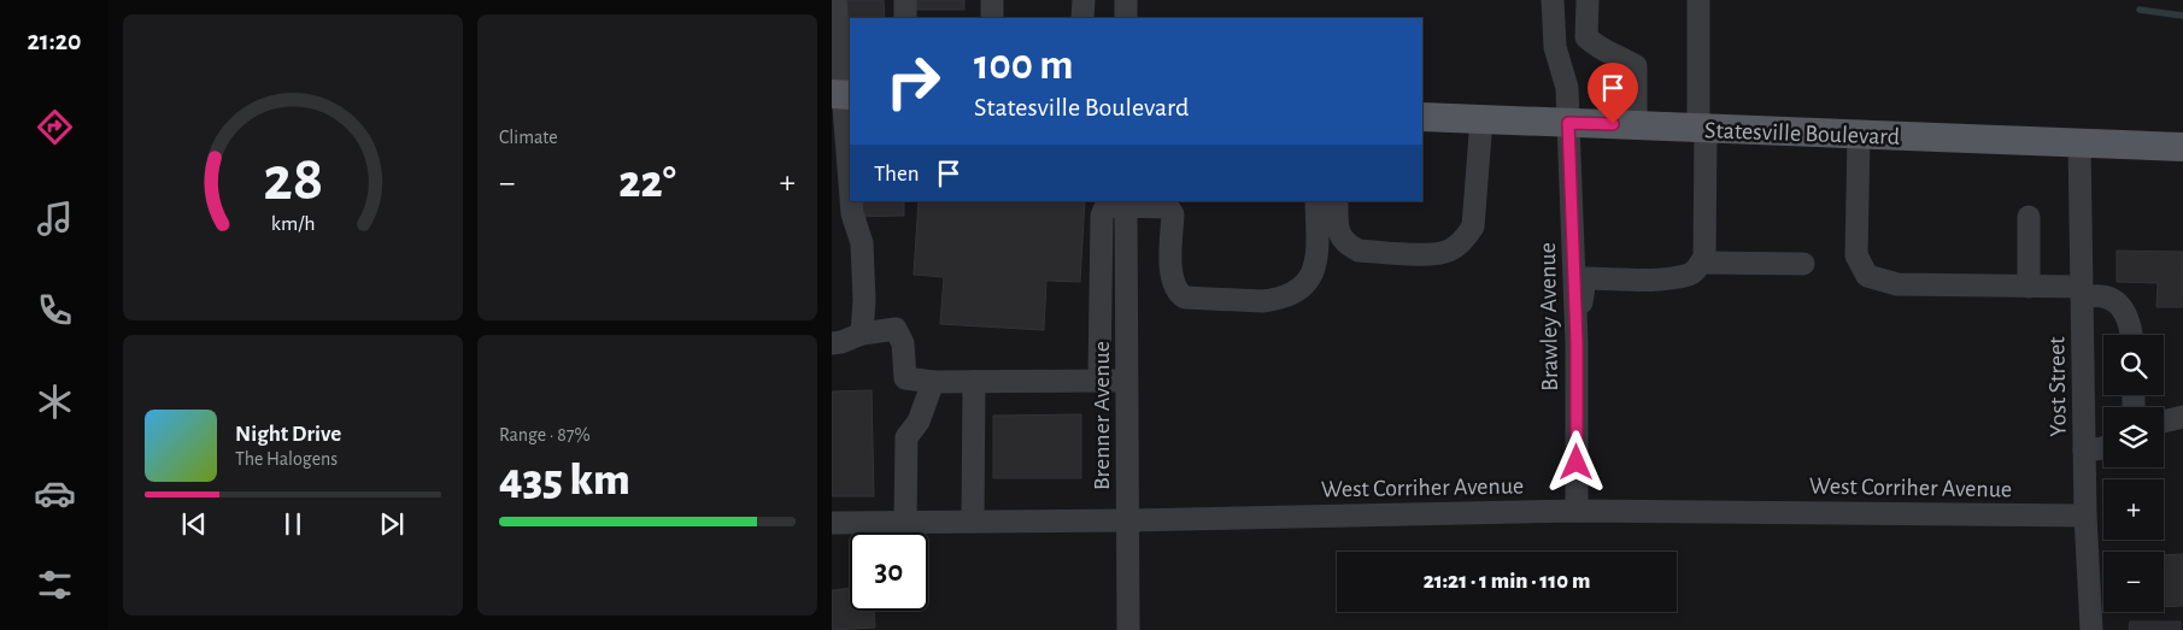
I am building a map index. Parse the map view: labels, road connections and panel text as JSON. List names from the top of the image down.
{
  "streets": {
    "main road": ["Statesville Boulevard"],
    "street": [
      "Brawley Avenue",
      "Yost Street",
      "Brenner Avenue",
      "West Corriher Avenue"
    ]
  },
  "crossings": [
    ["Statesville Boulevard", "Brawley Avenue"],
    ["Statesville Boulevard", "Yost Street"],
    ["Brawley Avenue", "West Corriher Avenue"],
    ["Yost Street", "West Corriher Avenue"],
    ["Brenner Avenue", "West Corriher Avenue"]
  ],
  "page": {
    "tabs": "21:20",
    "tile": [
      "Climate",
      ["Range · 87%", "435 km"]
    ],
    "turn": ["100 m", "Statesville Boulevard"],
    "then": "Then",
    "heat": ["−", "22°", "+"],
    "map_buttons": ["+", "−"],
    "song": ["Night Drive", "The Halogens"],
    "limit": "30",
    "trip": "21:21 · 1 min · 110 m",
    "gauge": ["28", "km/h"]
  }
}
